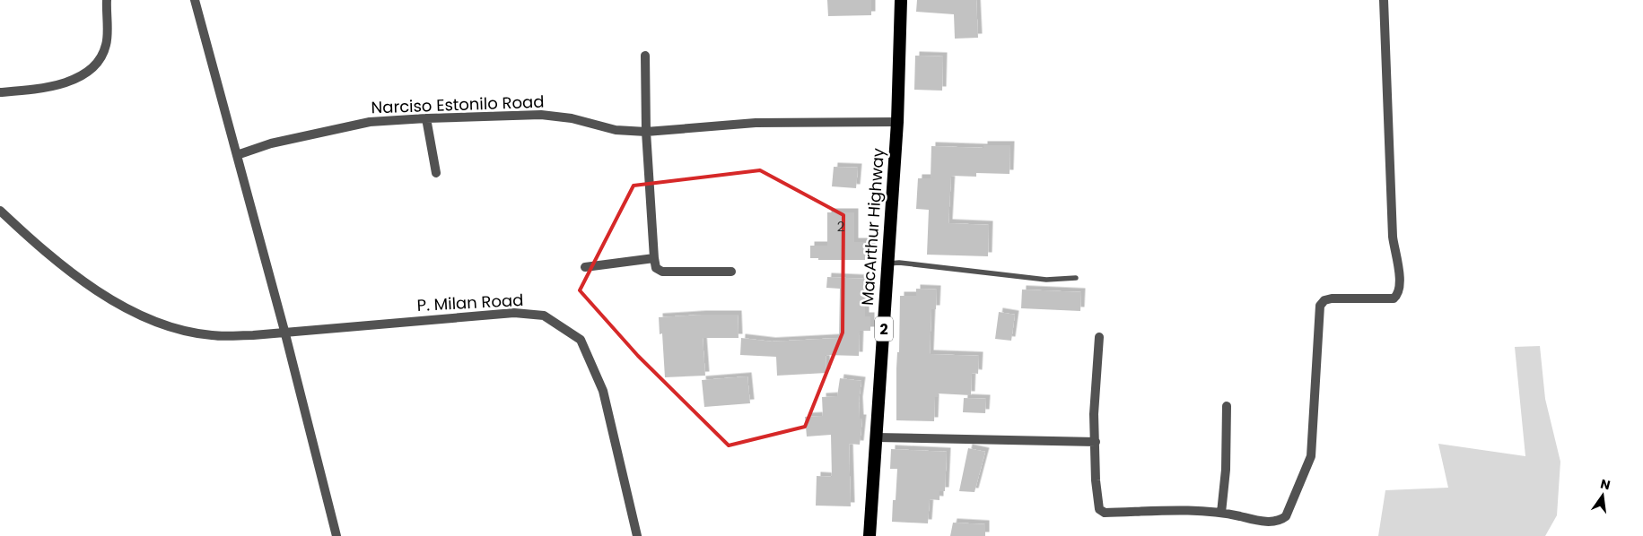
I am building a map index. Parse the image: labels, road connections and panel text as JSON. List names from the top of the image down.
{
  "streets": {
    "highway": ["MacArthur Highway", "2"],
    "street": ["Narciso Estonilo Road", "P. Milan Road"]
  },
  "crossings": [
    ["Narciso Estonilo Road", "MacArthur Highway"]
  ],
  "house_numbers": ["2"],
  "north": "top"
}
